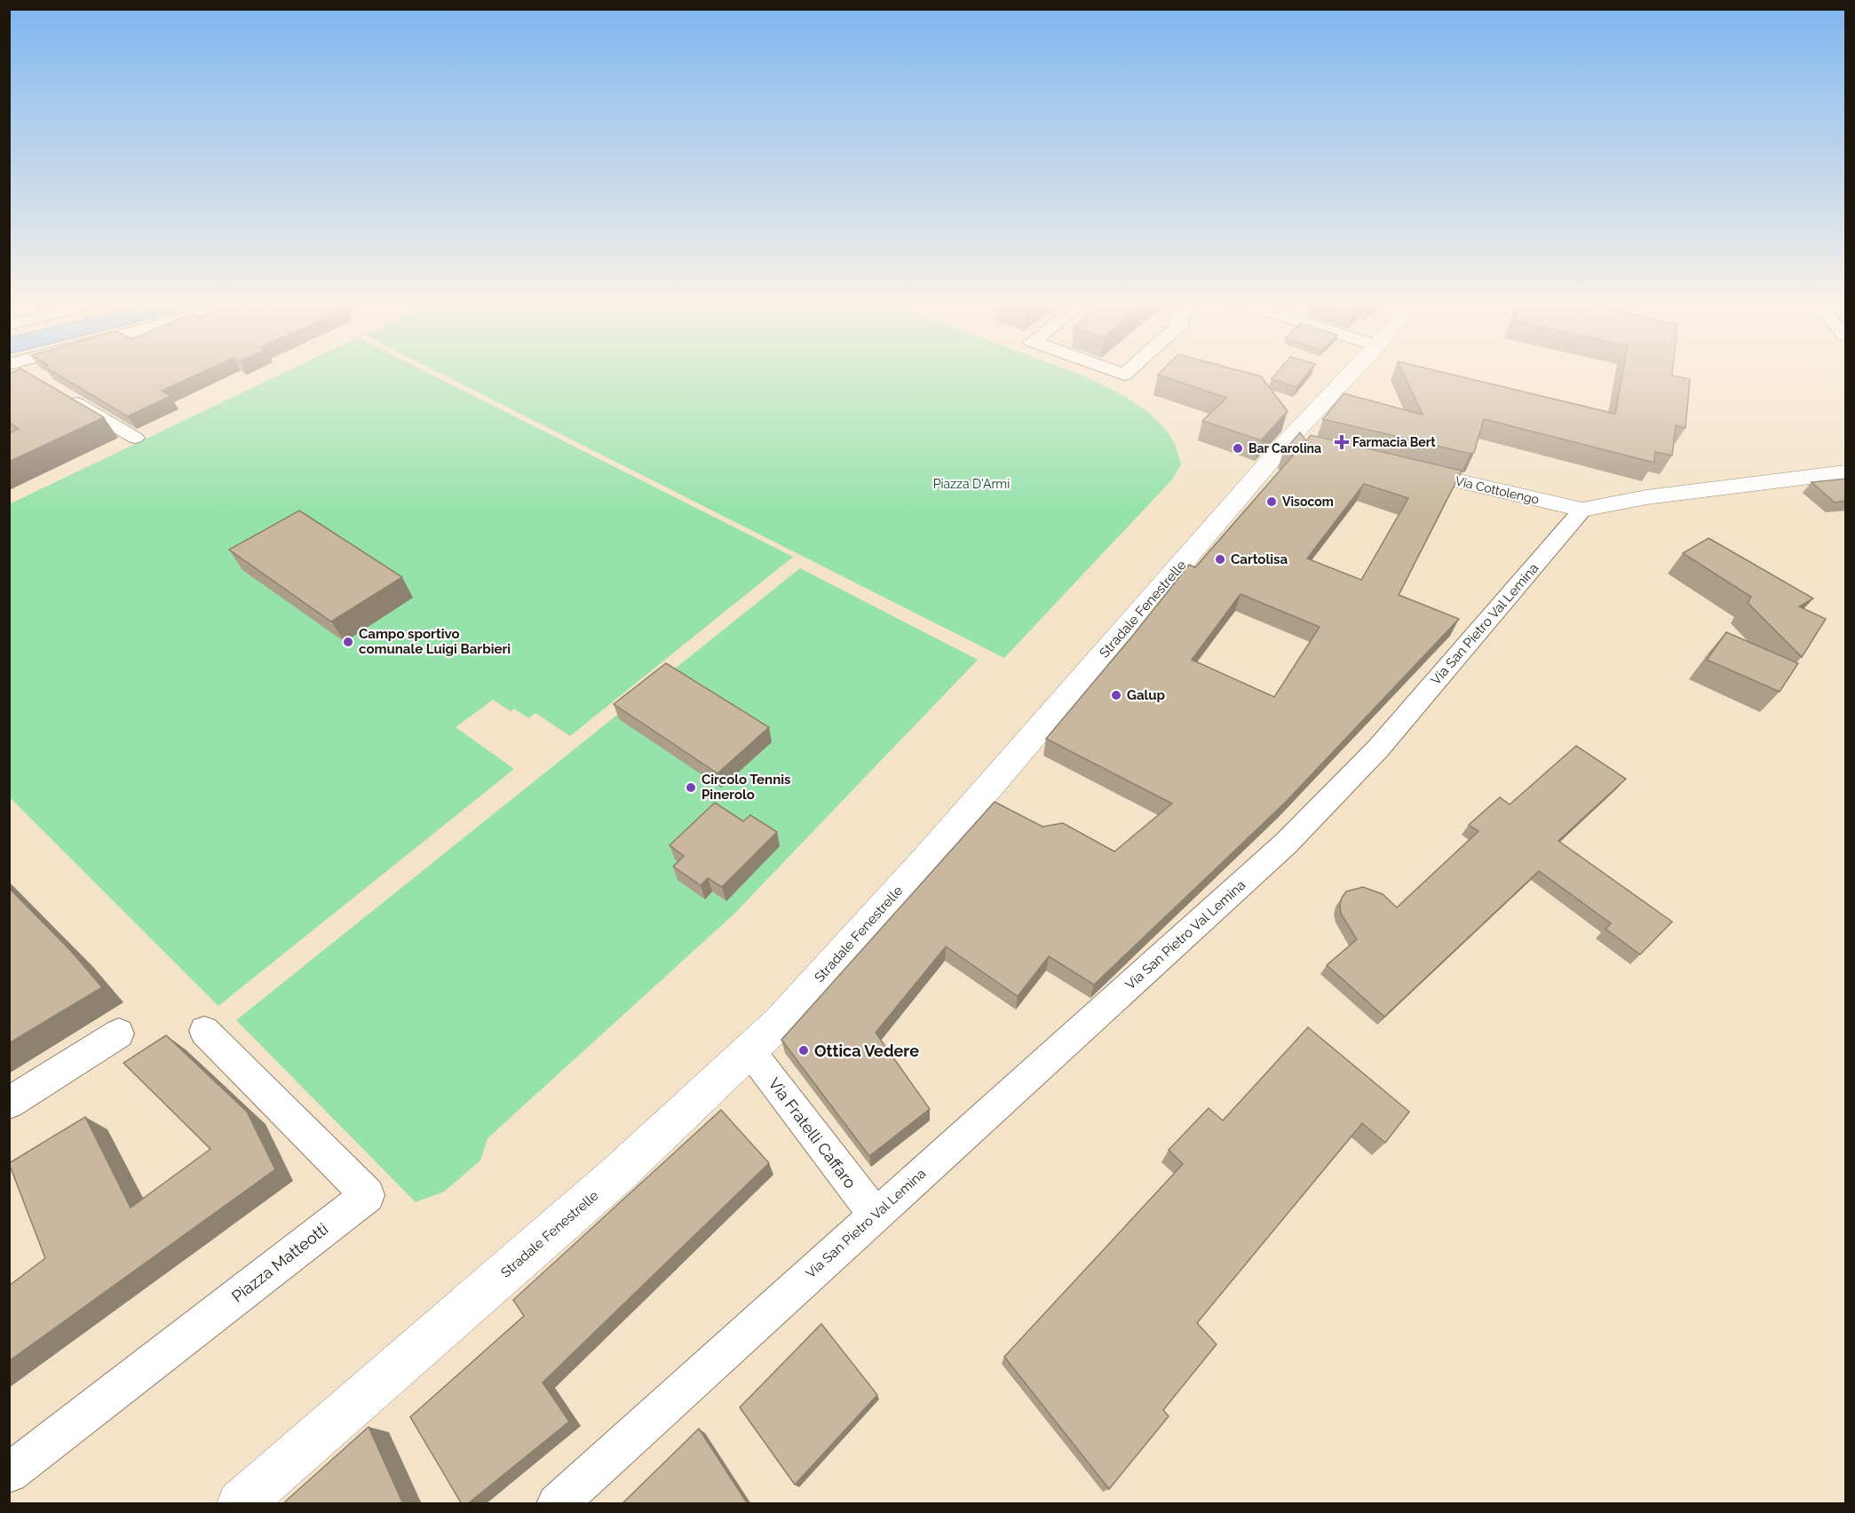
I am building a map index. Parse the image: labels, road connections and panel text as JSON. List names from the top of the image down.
{
  "streets": {
    "main road": ["Via Cottolengo", "Stradale Fenestrelle"],
    "street": ["Via San Pietro Val Lemina", "Via Fratelli Caffaro", "Piazza Matteotti"]
  },
  "crossings": [
    ["Via Cottolengo", "Via San Pietro Val Lemina"],
    ["Stradale Fenestrelle", "Via Fratelli Caffaro"],
    ["Via San Pietro Val Lemina", "Via Fratelli Caffaro"]
  ],
  "parks": ["Piazza D'Armi"],
  "places": {
    "health": ["Farmacia Bert"],
    "other": [
      "Bar Carolina",
      "Visocom",
      "Cartolisa",
      "Campo sportivo comunale Luigi Barbieri",
      "Galup",
      "Circolo Tennis Pinerolo",
      "Ottica Vedere"
    ]
  }
}
